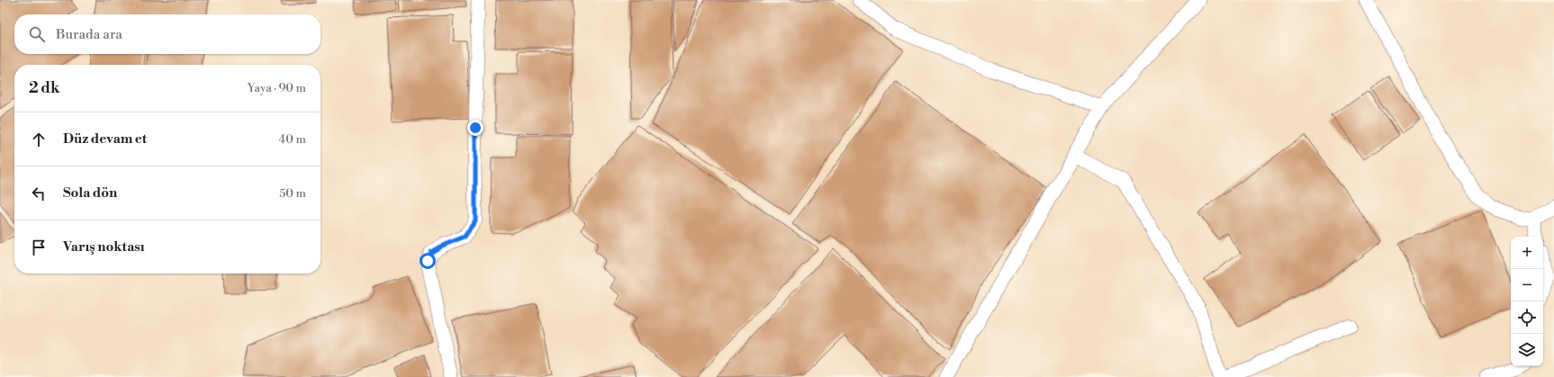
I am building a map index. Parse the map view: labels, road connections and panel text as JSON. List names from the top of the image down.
{
  "page": {
    "search": "Burada ara",
    "heading": ["2 dk", "Yaya · 90 m"],
    "list": [
      ["Düz devam et", "40 m"],
      ["Sola dön", "50 m"],
      "Varış noktası"
    ],
    "map_buttons": ["+", "−"]
  }
}
